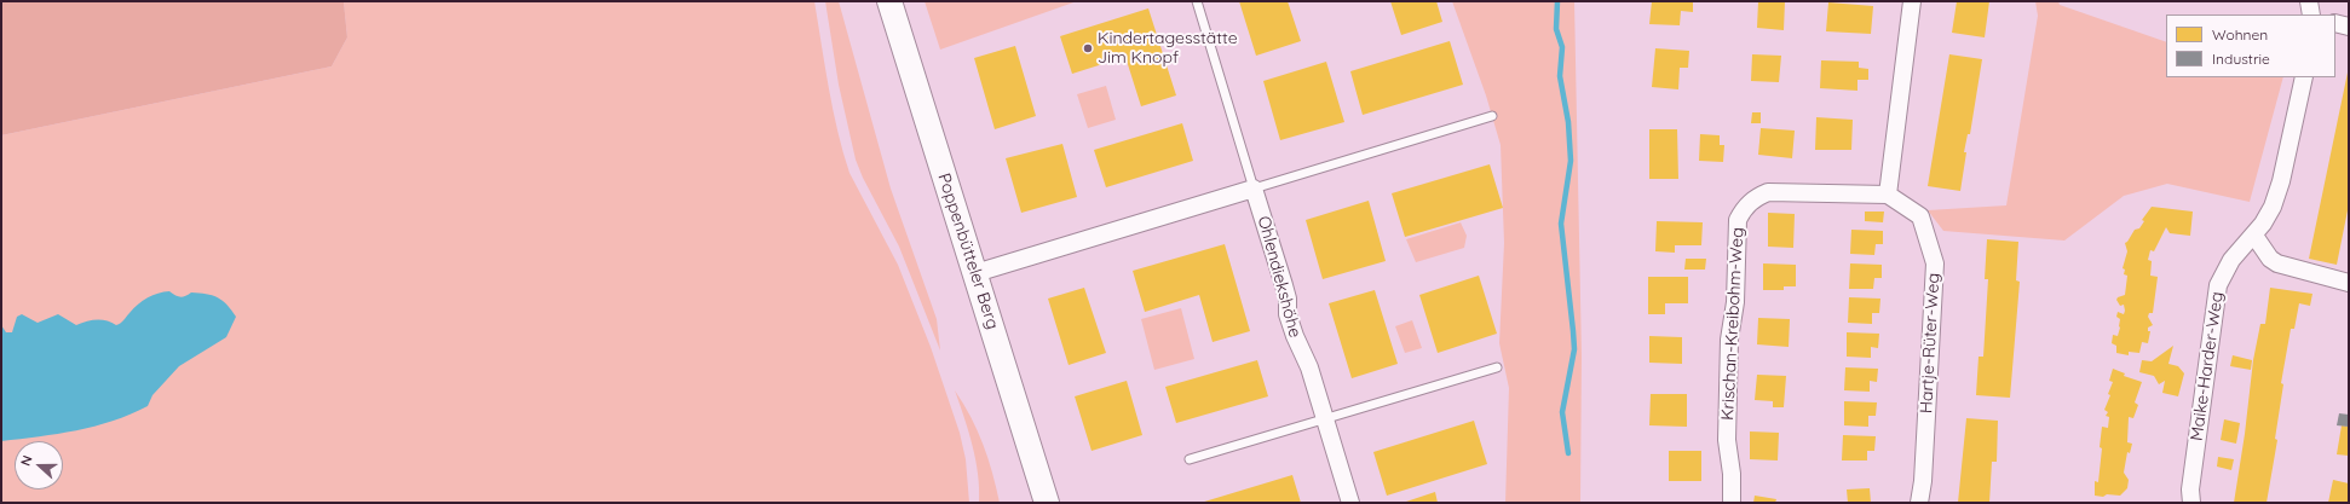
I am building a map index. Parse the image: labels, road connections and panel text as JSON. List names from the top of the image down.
{
  "streets": {
    "main road": ["Poppenbütteler Berg"],
    "street": [
      "Ohlendiekshöhe",
      "Krischan-Kreibohm-Weg",
      "Hartje-Rüter-Weg",
      "Maike-Harder-Weg"
    ]
  },
  "crossings": [
    ["Krischan-Kreibohm-Weg", "Hartje-Rüter-Weg"]
  ],
  "places": ["Kindertagesstätte Jim Knopf"],
  "legend": ["Wohnen", "Industrie"],
  "north": "left"
}
